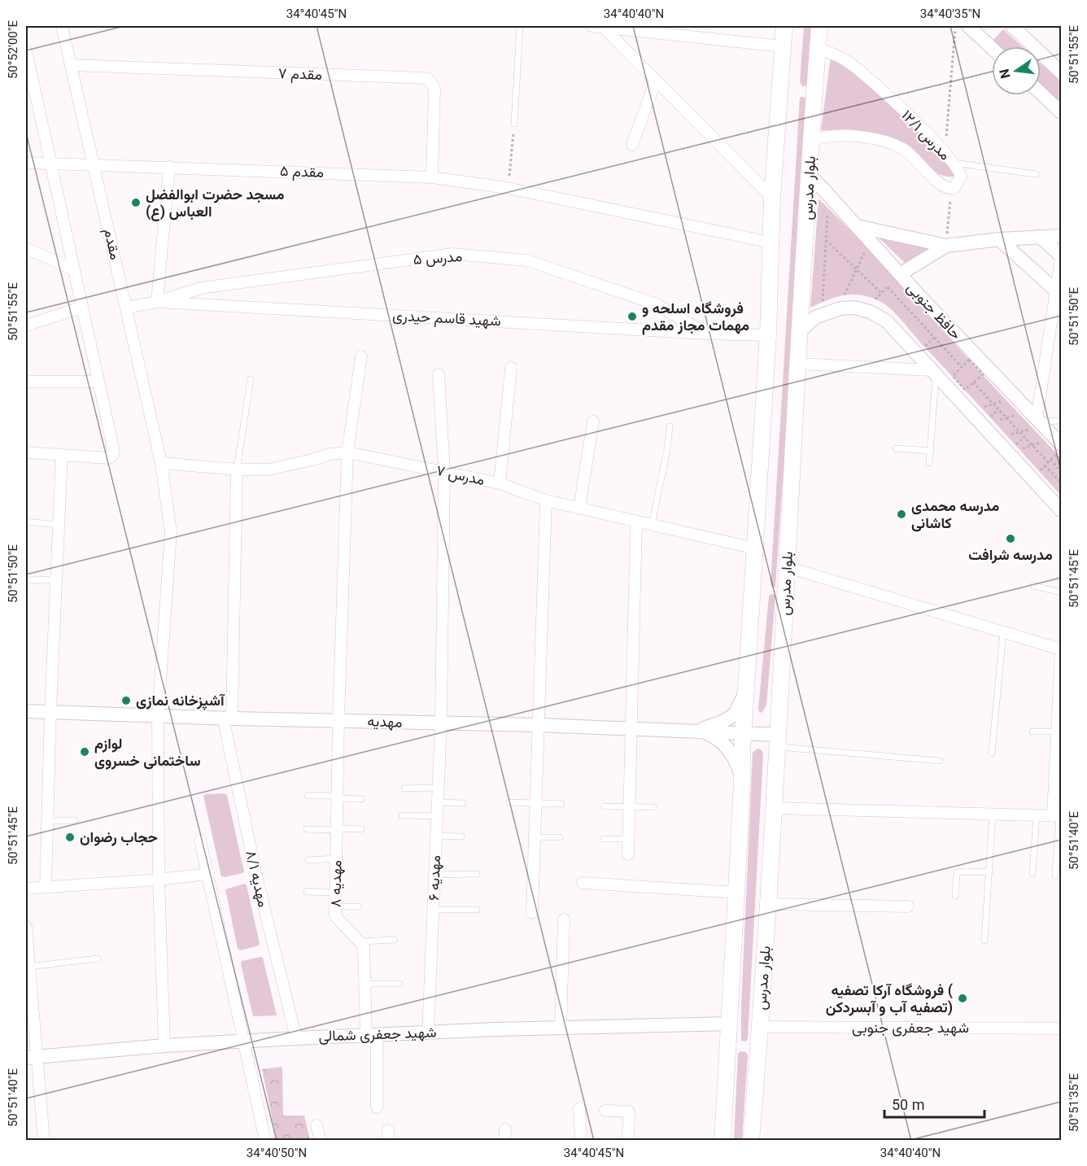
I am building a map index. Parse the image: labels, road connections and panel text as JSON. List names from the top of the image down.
{
  "streets": {
    "main road": ["بلوار مدرس"],
    "street": [
      "مقدم ۷",
      "مدرس ۱۲/۱",
      "مقدم ۵",
      "مقدم",
      "مدرس ۵",
      "حافظ جنوبی",
      "شهید قاسم حیدری",
      "مدرس ۷",
      "مهدیه",
      "مهدیه ۶",
      "مهدیه ۸/۱",
      "مهدیه ۸",
      "شهید جعفری جنوبی",
      "شهید جعفری شمالی"
    ]
  },
  "crossings": [
    ["مقدم ۷", "مقدم ۵"],
    ["مقدم ۷", "مقدم"],
    ["مدرس ۱۲/۱", "بلوار مدرس"],
    ["مقدم ۵", "بلوار مدرس"],
    ["مقدم ۵", "مقدم"],
    ["بلوار مدرس", "حافظ جنوبی"],
    ["بلوار مدرس", "شهید قاسم حیدری"],
    ["بلوار مدرس", "مدرس ۷"],
    ["بلوار مدرس", "مهدیه"],
    ["بلوار مدرس", "شهید جعفری جنوبی"],
    ["بلوار مدرس", "شهید جعفری شمالی"],
    ["مقدم", "شهید قاسم حیدری"],
    ["مقدم", "مدرس ۷"],
    ["مقدم", "مهدیه"],
    ["مقدم", "شهید جعفری شمالی"],
    ["مدرس ۵", "شهید قاسم حیدری"],
    ["مدرس ۷", "مهدیه ۶"],
    ["مدرس ۷", "مهدیه ۸/۱"],
    ["مدرس ۷", "مهدیه ۸"],
    ["مهدیه", "مهدیه ۶"],
    ["مهدیه", "مهدیه ۸/۱"],
    ["مهدیه", "مهدیه ۸"],
    ["مهدیه ۶", "شهید جعفری شمالی"],
    ["مهدیه ۸/۱", "شهید جعفری شمالی"]
  ],
  "places": [
    "مسجد حضرت ابوالفضل العباس (ع)",
    "فروشگاه اسلحه و مهمات مجاز مقدم",
    "مدرسه محمدی کاشانی",
    "مدرسه شرافت",
    "آشپزخانه نمازی",
    "لوازم ساختمانی خسروی",
    "حجاب رضوان",
    "فروشگاه آرکا تصفیه ( تصفیه آب و آبسردکن)"
  ],
  "scale_bar": "50 m",
  "north": "left",
  "coordinates": [
    "34°40'45\"N",
    "34°40'40\"N",
    "34°40'35\"N",
    "50°52'00\"E",
    "50°51'55\"E",
    "50°51'50\"E",
    "50°51'45\"E",
    "50°51'40\"E",
    "50°51'35\"E",
    "34°40'50\"N"
  ]
}
